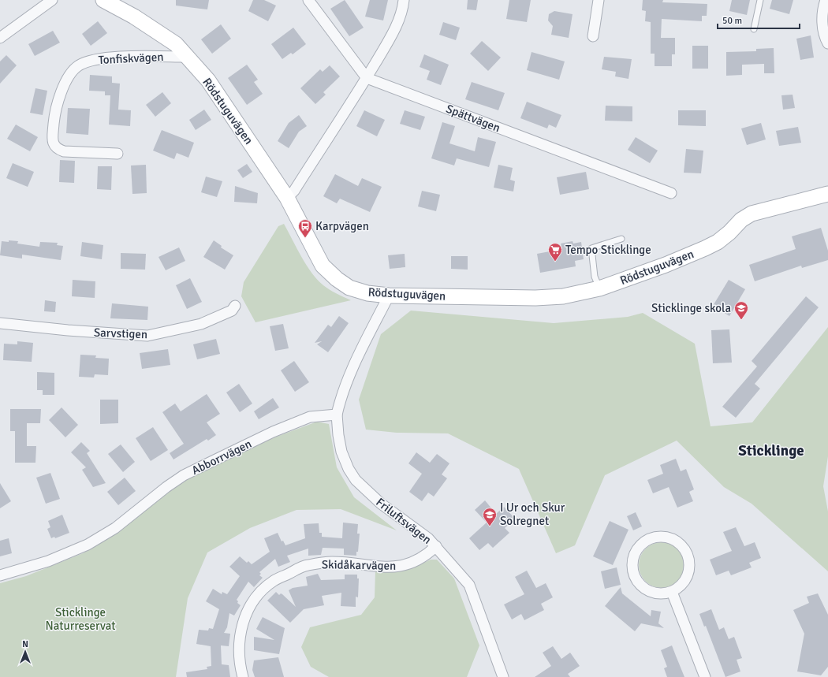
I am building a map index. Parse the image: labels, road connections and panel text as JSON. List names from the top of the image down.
{
  "streets": {
    "street": [
      "Tonfiskvägen",
      "Rödstuguvägen",
      "Spättvägen",
      "Sarvstigen",
      "Abborrvägen",
      "Friluftsvägen",
      "Skidåkarvägen"
    ]
  },
  "crossings": [
    ["Tonfiskvägen", "Rödstuguvägen"],
    ["Abborrvägen", "Friluftsvägen"],
    ["Friluftsvägen", "Skidåkarvägen"]
  ],
  "districts": ["Sticklinge"],
  "parks": ["Sticklinge Naturreservat"],
  "places": {
    "bus stop": ["Karpvägen"],
    "supermarket": ["Tempo Sticklinge"],
    "school or university": ["Sticklinge skola", "I Ur och Skur Solregnet"]
  },
  "scale_bar": "50 m",
  "north": "top"
}
